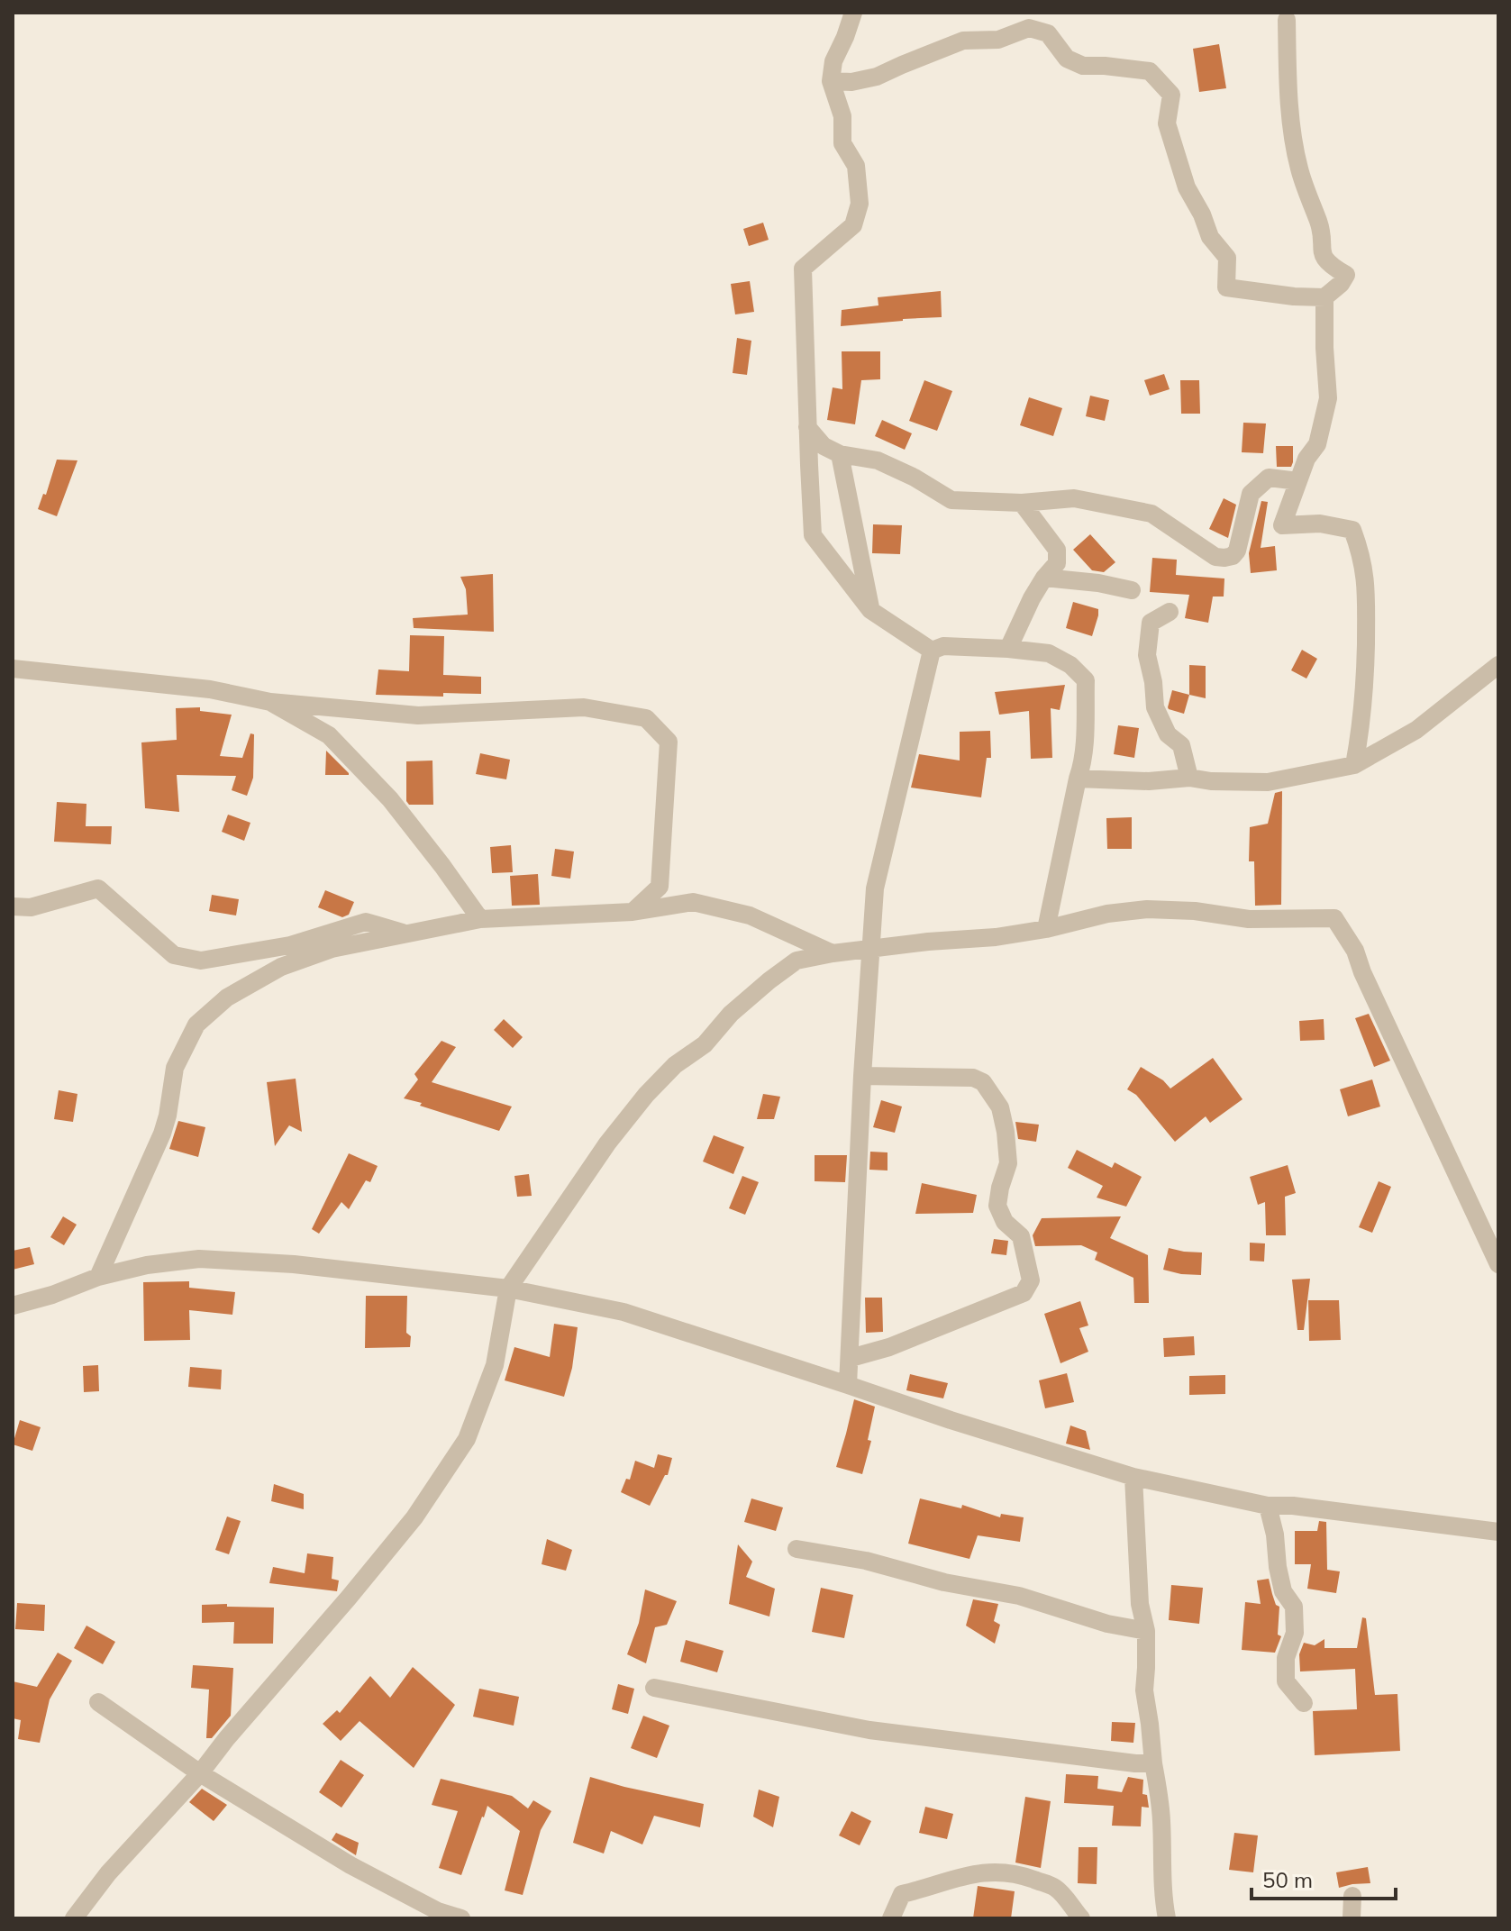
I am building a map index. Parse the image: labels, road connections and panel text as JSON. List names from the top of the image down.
{
  "scale_bar": "50 m"
}
